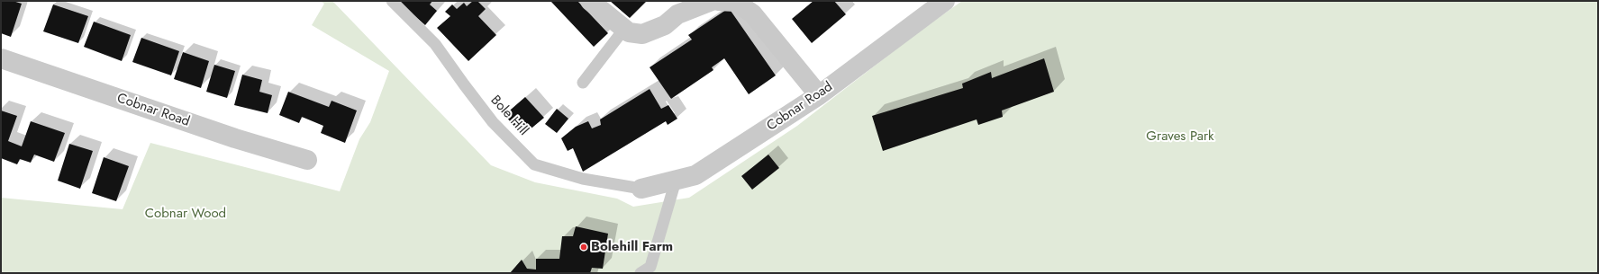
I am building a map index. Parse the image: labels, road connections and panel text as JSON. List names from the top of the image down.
{
  "streets": {
    "street": ["Cobnar Road"],
    "lane": ["Bole Hill"]
  },
  "crossings": [
    ["Cobnar Road", "Bole Hill"]
  ],
  "parks": ["Graves Park", "Cobnar Wood"],
  "places": ["Bolehill Farm"]
}
